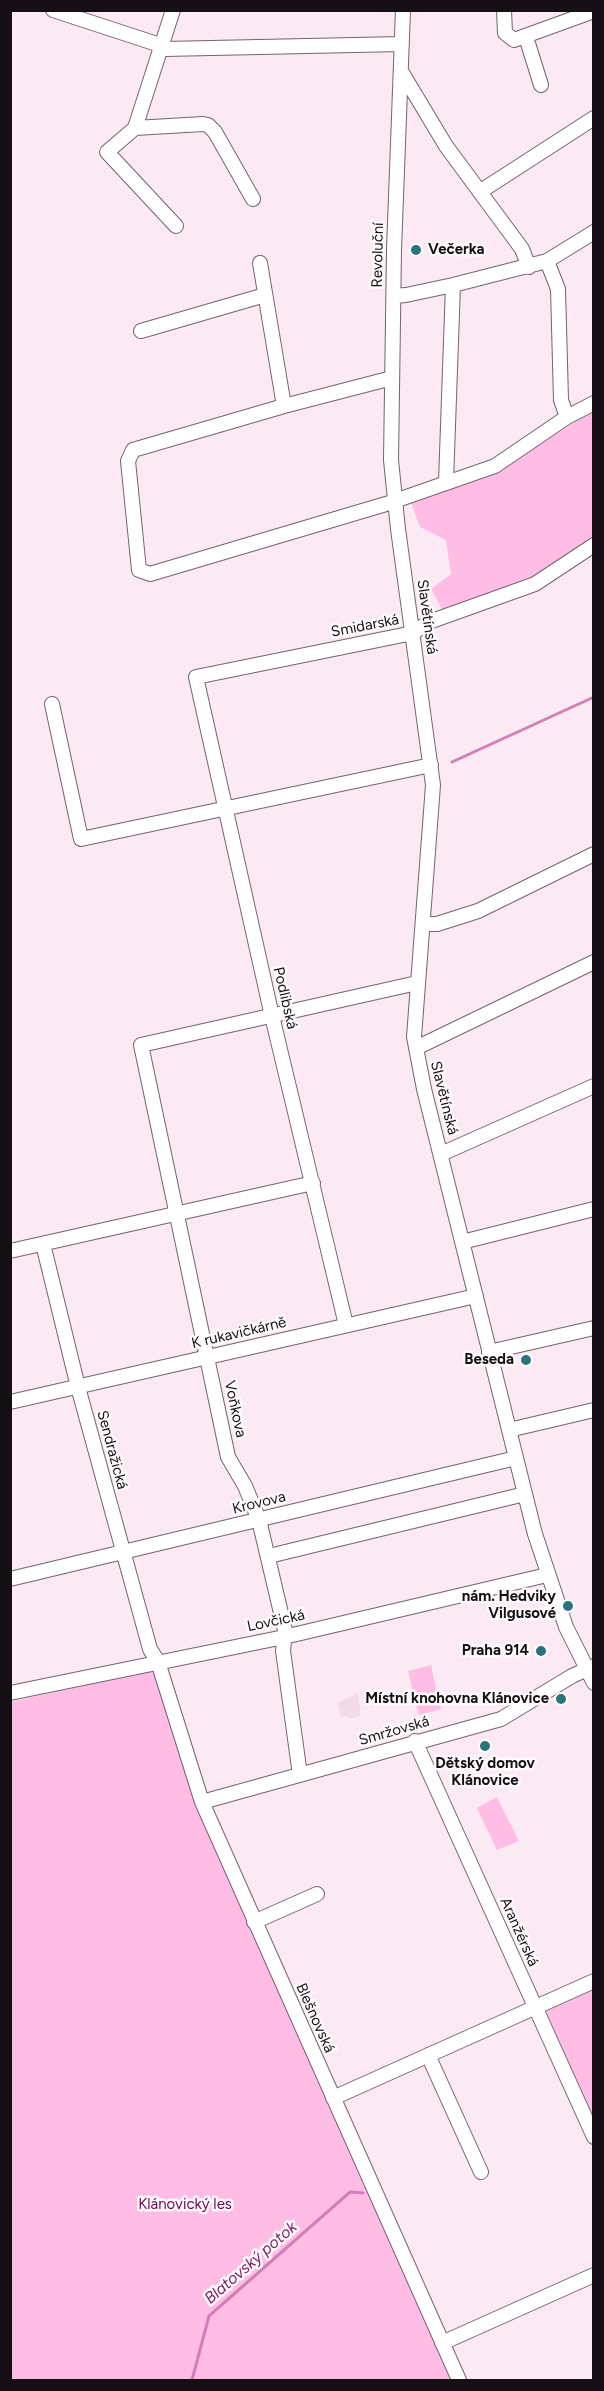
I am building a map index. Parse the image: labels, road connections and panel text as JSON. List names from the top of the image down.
{
  "streets": {
    "street": [
      "Revoluční",
      "Slavětínská",
      "Smidarská",
      "Podlibská",
      "K rukavičkárně",
      "Voňkova",
      "Sendražická",
      "Krovova",
      "Lovčická",
      "Smržovská",
      "Aranžérská",
      "Blešnovská"
    ]
  },
  "crossings": [
    ["Revoluční", "Slavětínská"],
    ["Slavětínská", "Smidarská"],
    ["Slavětínská", "K rukavičkárně"],
    ["Slavětínská", "Krovova"],
    ["Slavětínská", "Lovčická"],
    ["Slavětínská", "Smržovská"],
    ["Smidarská", "Podlibská"],
    ["Podlibská", "K rukavičkárně"],
    ["Podlibská", "Voňkova"],
    ["K rukavičkárně", "Voňkova"],
    ["K rukavičkárně", "Sendražická"],
    ["Voňkova", "Krovova"],
    ["Voňkova", "Lovčická"],
    ["Voňkova", "Smržovská"],
    ["Sendražická", "Krovova"],
    ["Sendražická", "Lovčická"],
    ["Sendražická", "Blešnovská"],
    ["Lovčická", "Blešnovská"],
    ["Smržovská", "Aranžérská"],
    ["Smržovská", "Blešnovská"]
  ],
  "water": ["Blatovský potok"],
  "parks": ["Klánovický les"],
  "places": [
    "Večerka",
    "Beseda",
    "nám. Hedviky Vilgusové",
    "Praha 914",
    "Místní knohovna Klánovice",
    "Dětský domov Klánovice"
  ]
}
